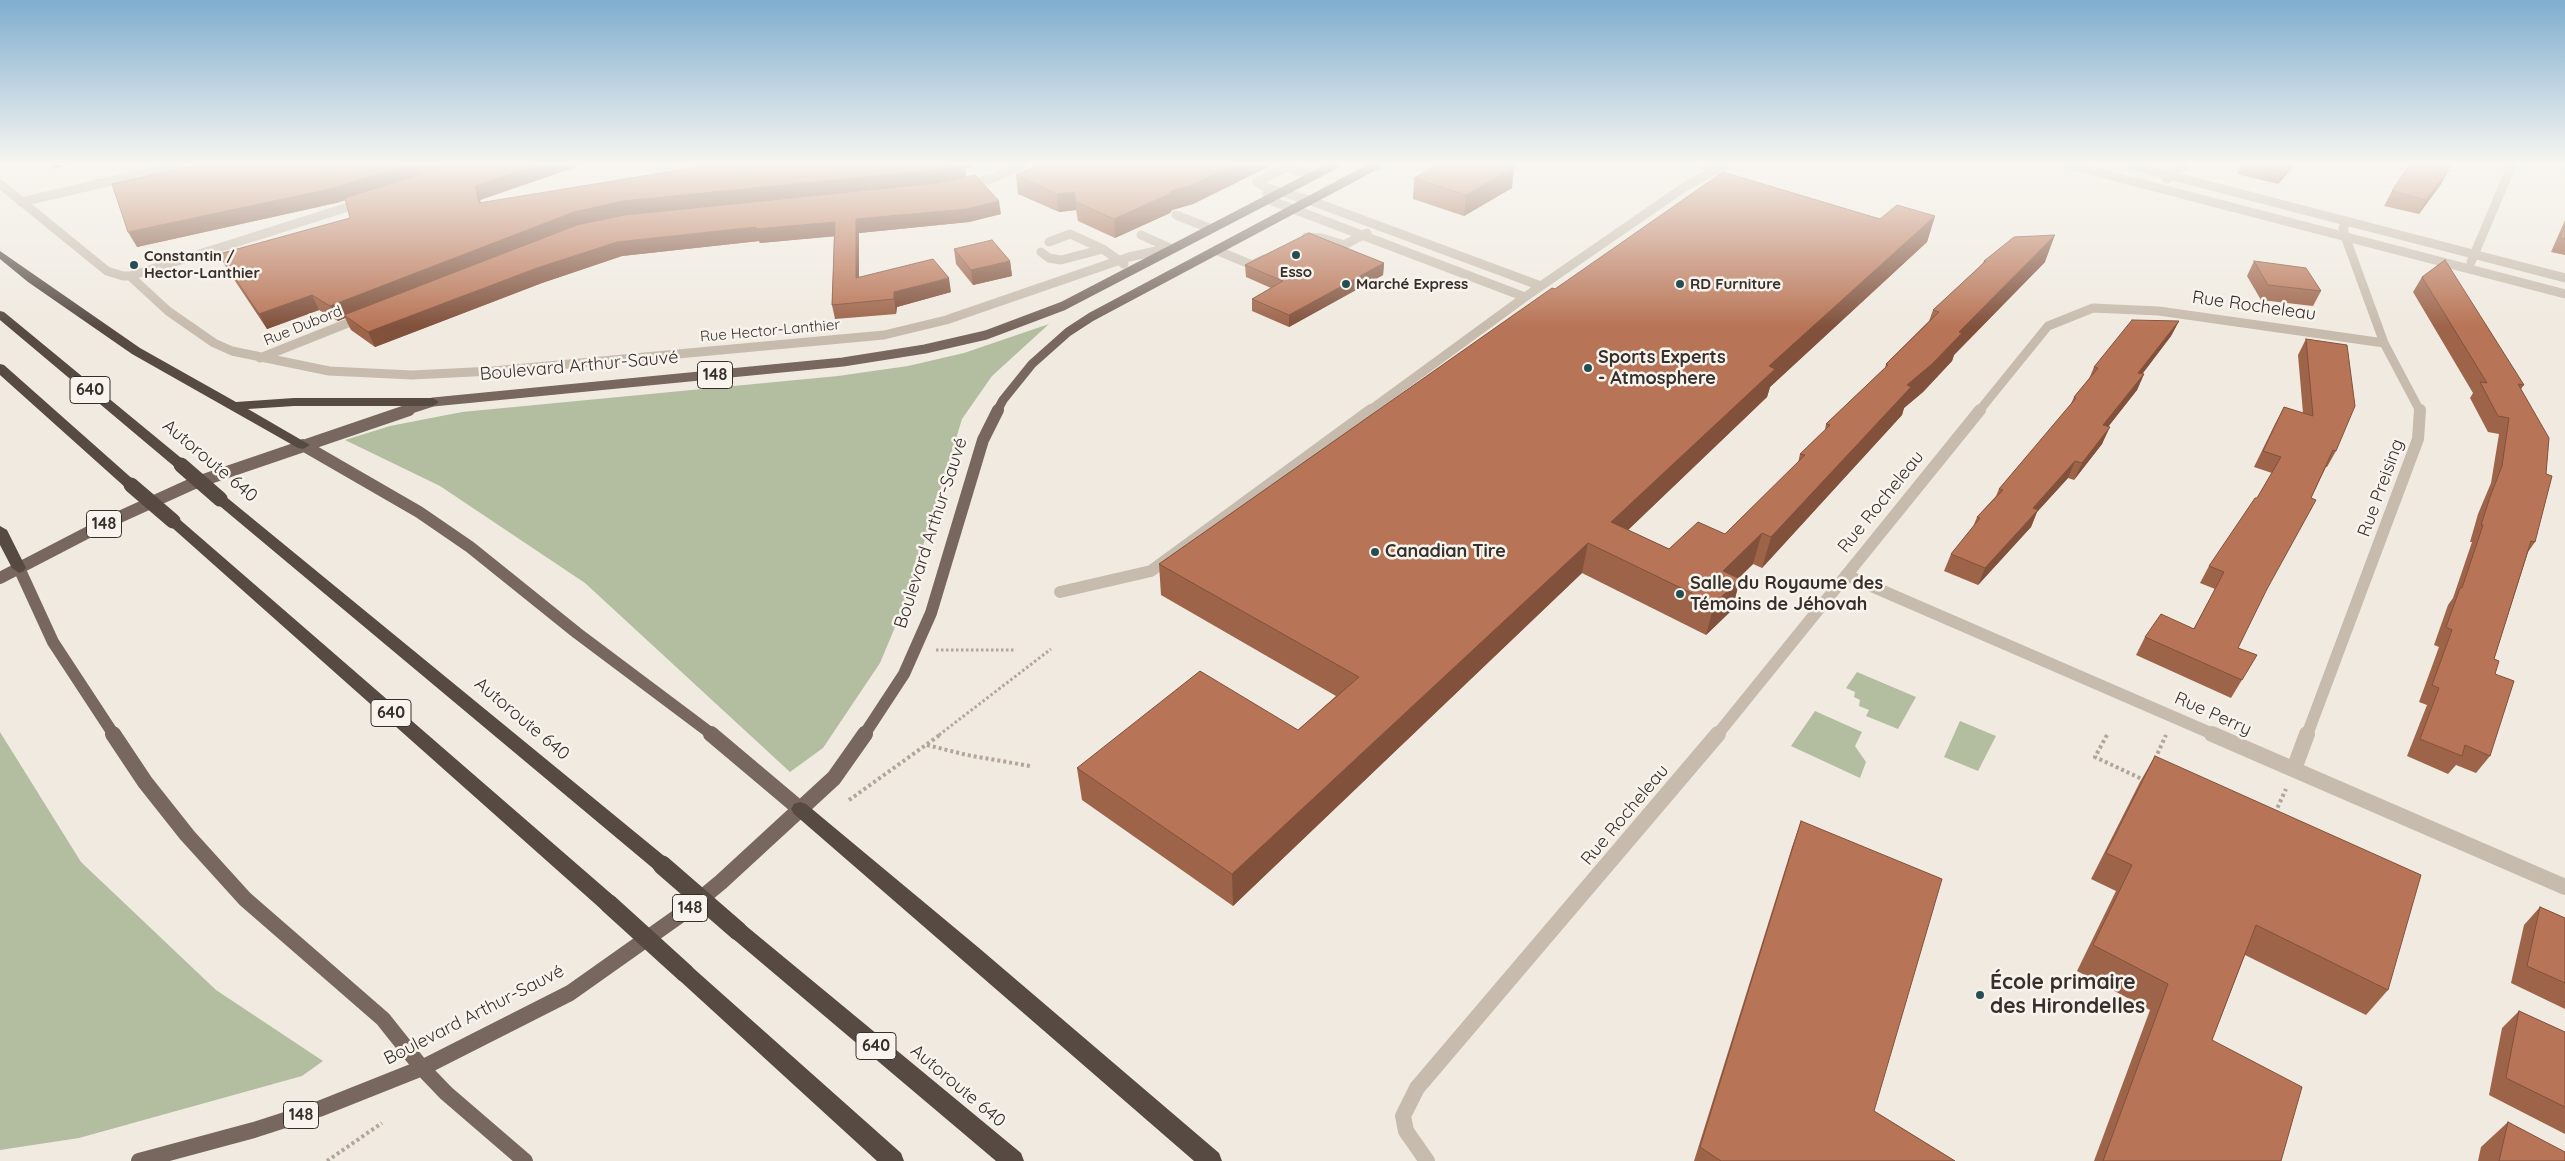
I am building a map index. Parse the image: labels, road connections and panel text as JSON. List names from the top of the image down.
{
  "streets": {
    "highway": ["640", "Autoroute 640"],
    "main road": ["Boulevard Arthur-Sauvé", "148"],
    "street": [
      "Rue Rocheleau",
      "Rue Dubord",
      "Rue Hector-Lanthier",
      "Rue Preising",
      "Rue Perry"
    ]
  },
  "crossings": [
    ["Rue Rocheleau", "Rue Preising"],
    ["Rue Rocheleau", "Rue Perry"],
    ["Rue Dubord", "Rue Hector-Lanthier"],
    ["Rue Hector-Lanthier", "Boulevard Arthur-Sauvé"],
    ["Rue Preising", "Rue Perry"]
  ],
  "places": [
    "Esso",
    "Constantin / Hector-Lanthier",
    "Marché Express",
    "RD Furniture",
    "Sports Experts - Atmosphere",
    "Canadian Tire",
    "Salle du Royaume des Témoins de Jéhovah",
    "École primaire des Hirondelles"
  ]
}
